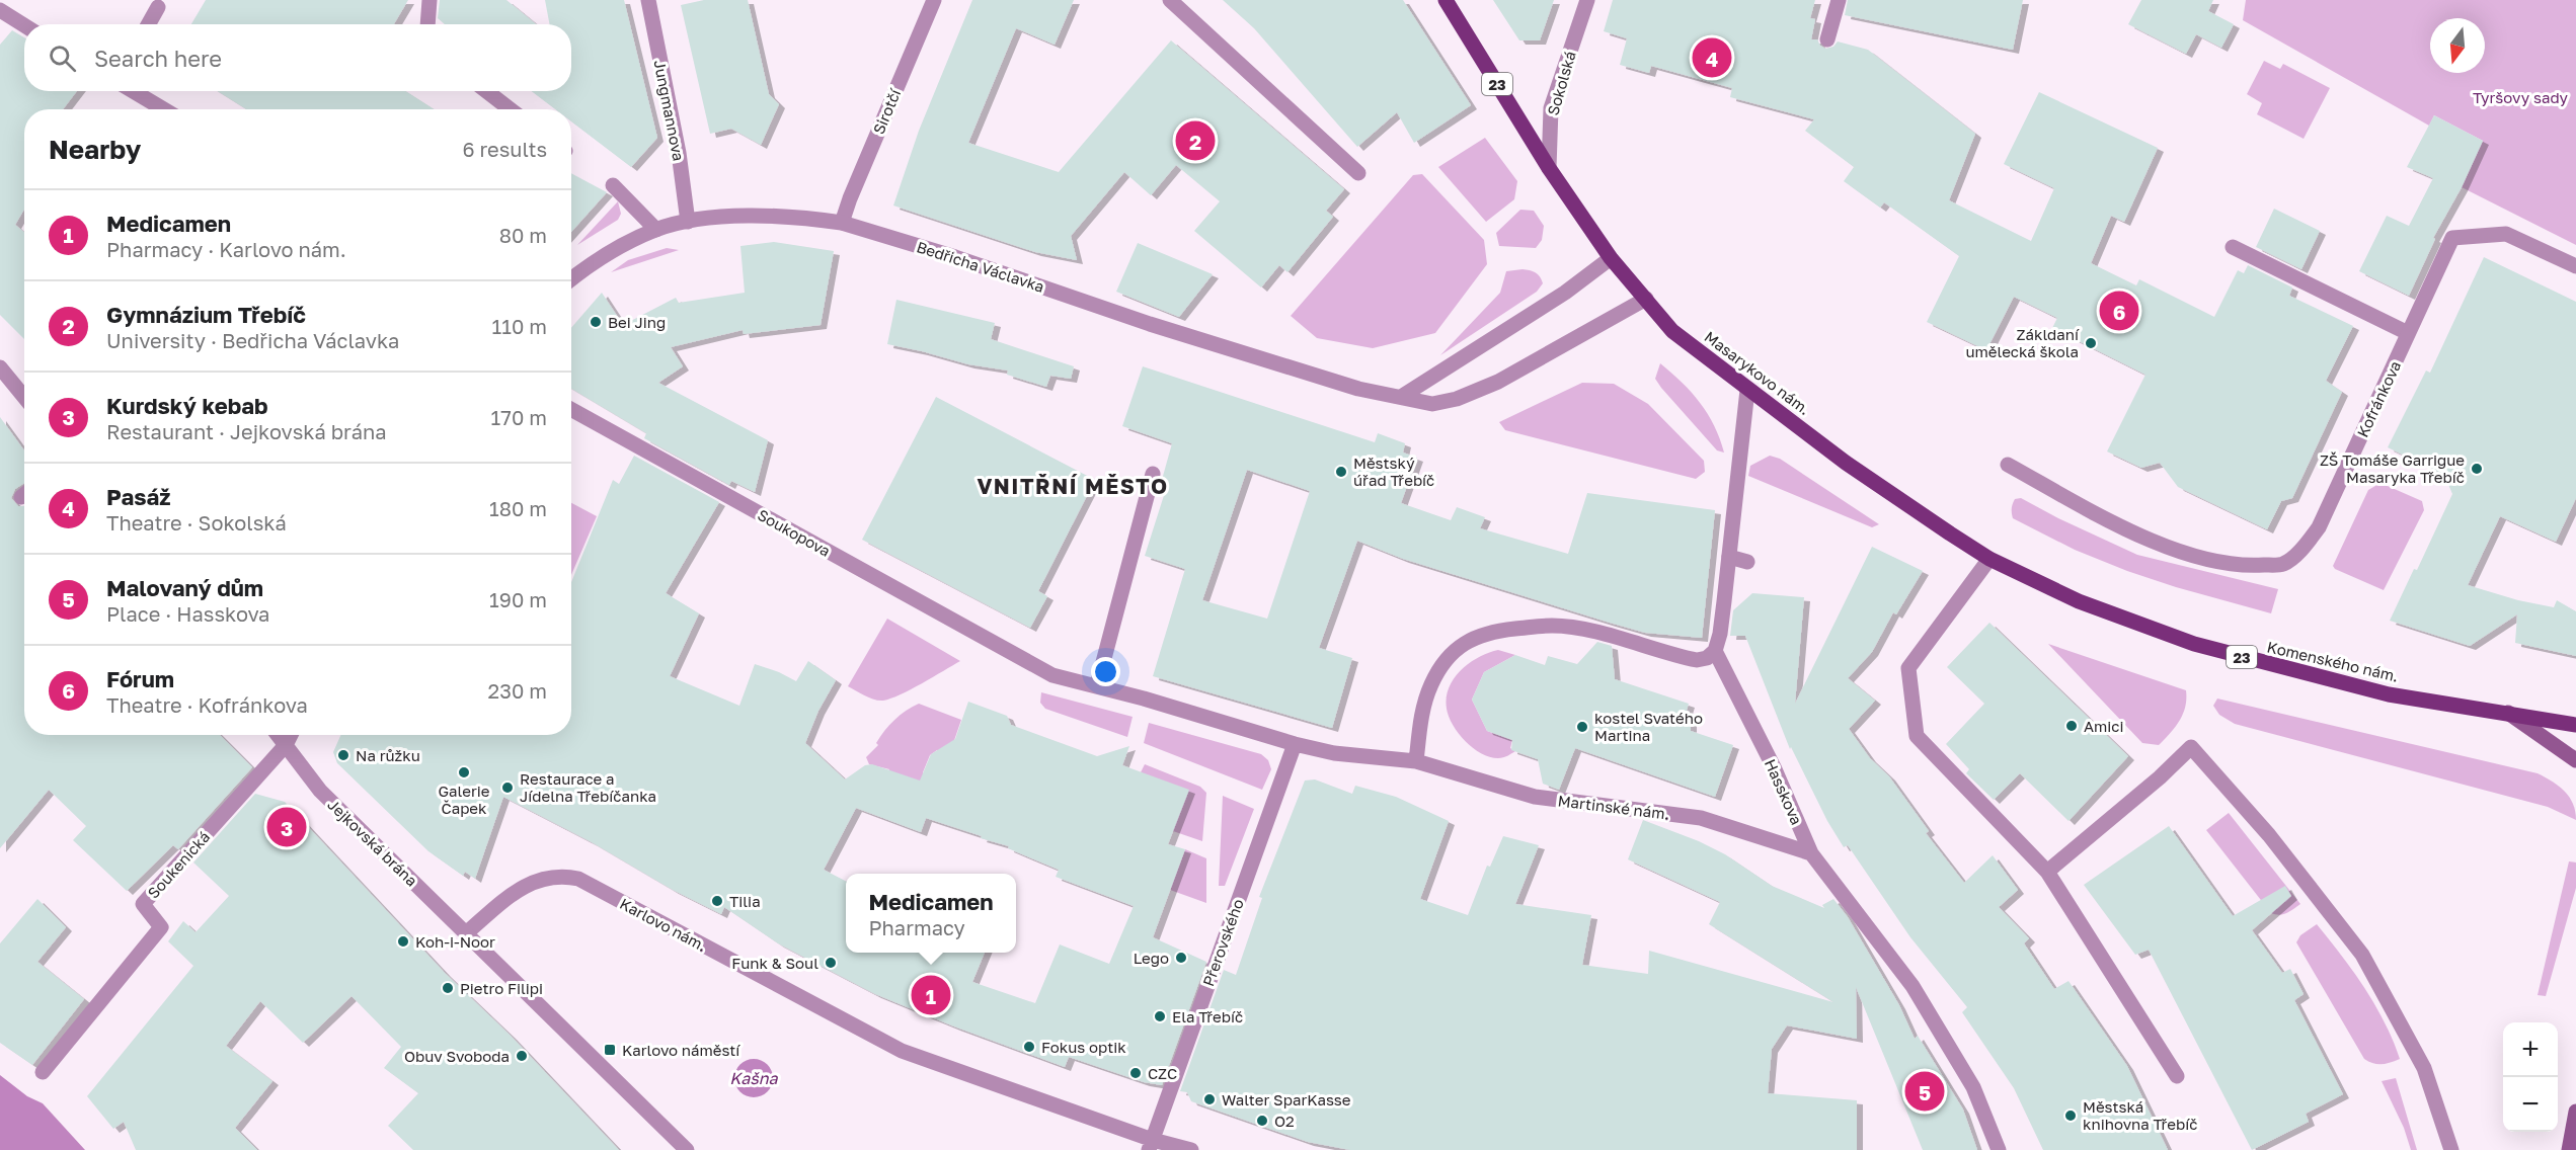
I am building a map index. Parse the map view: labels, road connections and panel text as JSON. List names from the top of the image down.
{
  "streets": {
    "main road": ["23", "Masarykovo nám.", "Komenského nám."],
    "street": [
      "Sokolská",
      "Jungmannova",
      "Sirotčí",
      "Bedřicha Václavka",
      "Kofránkova",
      "Soukopova",
      "Hasskova",
      "Martinské nám.",
      "Jejkovská brána",
      "Soukenická",
      "Karlovo nám.",
      "Přerovského"
    ]
  },
  "crossings": [
    ["Sokolská", "23"],
    ["Sokolská", "Masarykovo nám."],
    ["23", "Masarykovo nám."],
    ["Jungmannova", "Bedřicha Václavka"],
    ["Sirotčí", "Bedřicha Václavka"],
    ["Bedřicha Václavka", "Masarykovo nám."],
    ["Masarykovo nám.", "Komenského nám."],
    ["Soukopova", "Martinské nám."],
    ["Hasskova", "Martinské nám."],
    ["Martinské nám.", "Přerovského"],
    ["Jejkovská brána", "Soukenická"],
    ["Jejkovská brána", "Karlovo nám."],
    ["Karlovo nám.", "Přerovského"]
  ],
  "districts": ["VNITŘNÍ MĚSTO"],
  "water": ["Kašna"],
  "parks": ["Tyršovy sady"],
  "places": {
    "other": [
      "Bei Jing",
      "Zákldaní umělecká škola",
      "ZŠ Tomáše Garrigue Masaryka Třebíč",
      "Městský úřad Třebíč",
      "Amici",
      "kostel Svatého Martina",
      "Na růžku",
      "Galerie Čapek",
      "Restaurace a Jídelna Třebíčanka",
      "Tilia",
      "Koh-i-Noor",
      "Lego",
      "Funk & Soul",
      "Pietro Filipi",
      "Ela Třebíč",
      "Fokus optik",
      "Obuv Svoboda",
      "CZC",
      "Walter SparKasse",
      "Městská knihovna Třebíč",
      "O2"
    ],
    "transit": ["Karlovo náměstí"]
  },
  "north": "bottom",
  "page": {
    "search": "Search here",
    "pins": [
      "4",
      "2",
      "6",
      "3",
      "1",
      "5"
    ],
    "heading": ["Nearby", "6 results"],
    "list": [
      {
        "mark": "1",
        "name": "Medicamen",
        "note": "Pharmacy · Karlovo nám.",
        "value": "80 m"
      },
      {
        "mark": "2",
        "name": "Gymnázium Třebíč",
        "note": "University · Bedřicha Václavka",
        "value": "110 m"
      },
      {
        "mark": "3",
        "name": "Kurdský kebab",
        "note": "Restaurant · Jejkovská brána",
        "value": "170 m"
      },
      {
        "mark": "4",
        "name": "Pasáž",
        "note": "Theatre · Sokolská",
        "value": "180 m"
      },
      {
        "mark": "5",
        "name": "Malovaný dům",
        "note": "Place · Hasskova",
        "value": "190 m"
      },
      {
        "mark": "6",
        "name": "Fórum",
        "note": "Theatre · Kofránkova",
        "value": "230 m"
      }
    ],
    "popup": ["Medicamen", "Pharmacy"],
    "map_buttons": ["+", "−"]
  }
}
